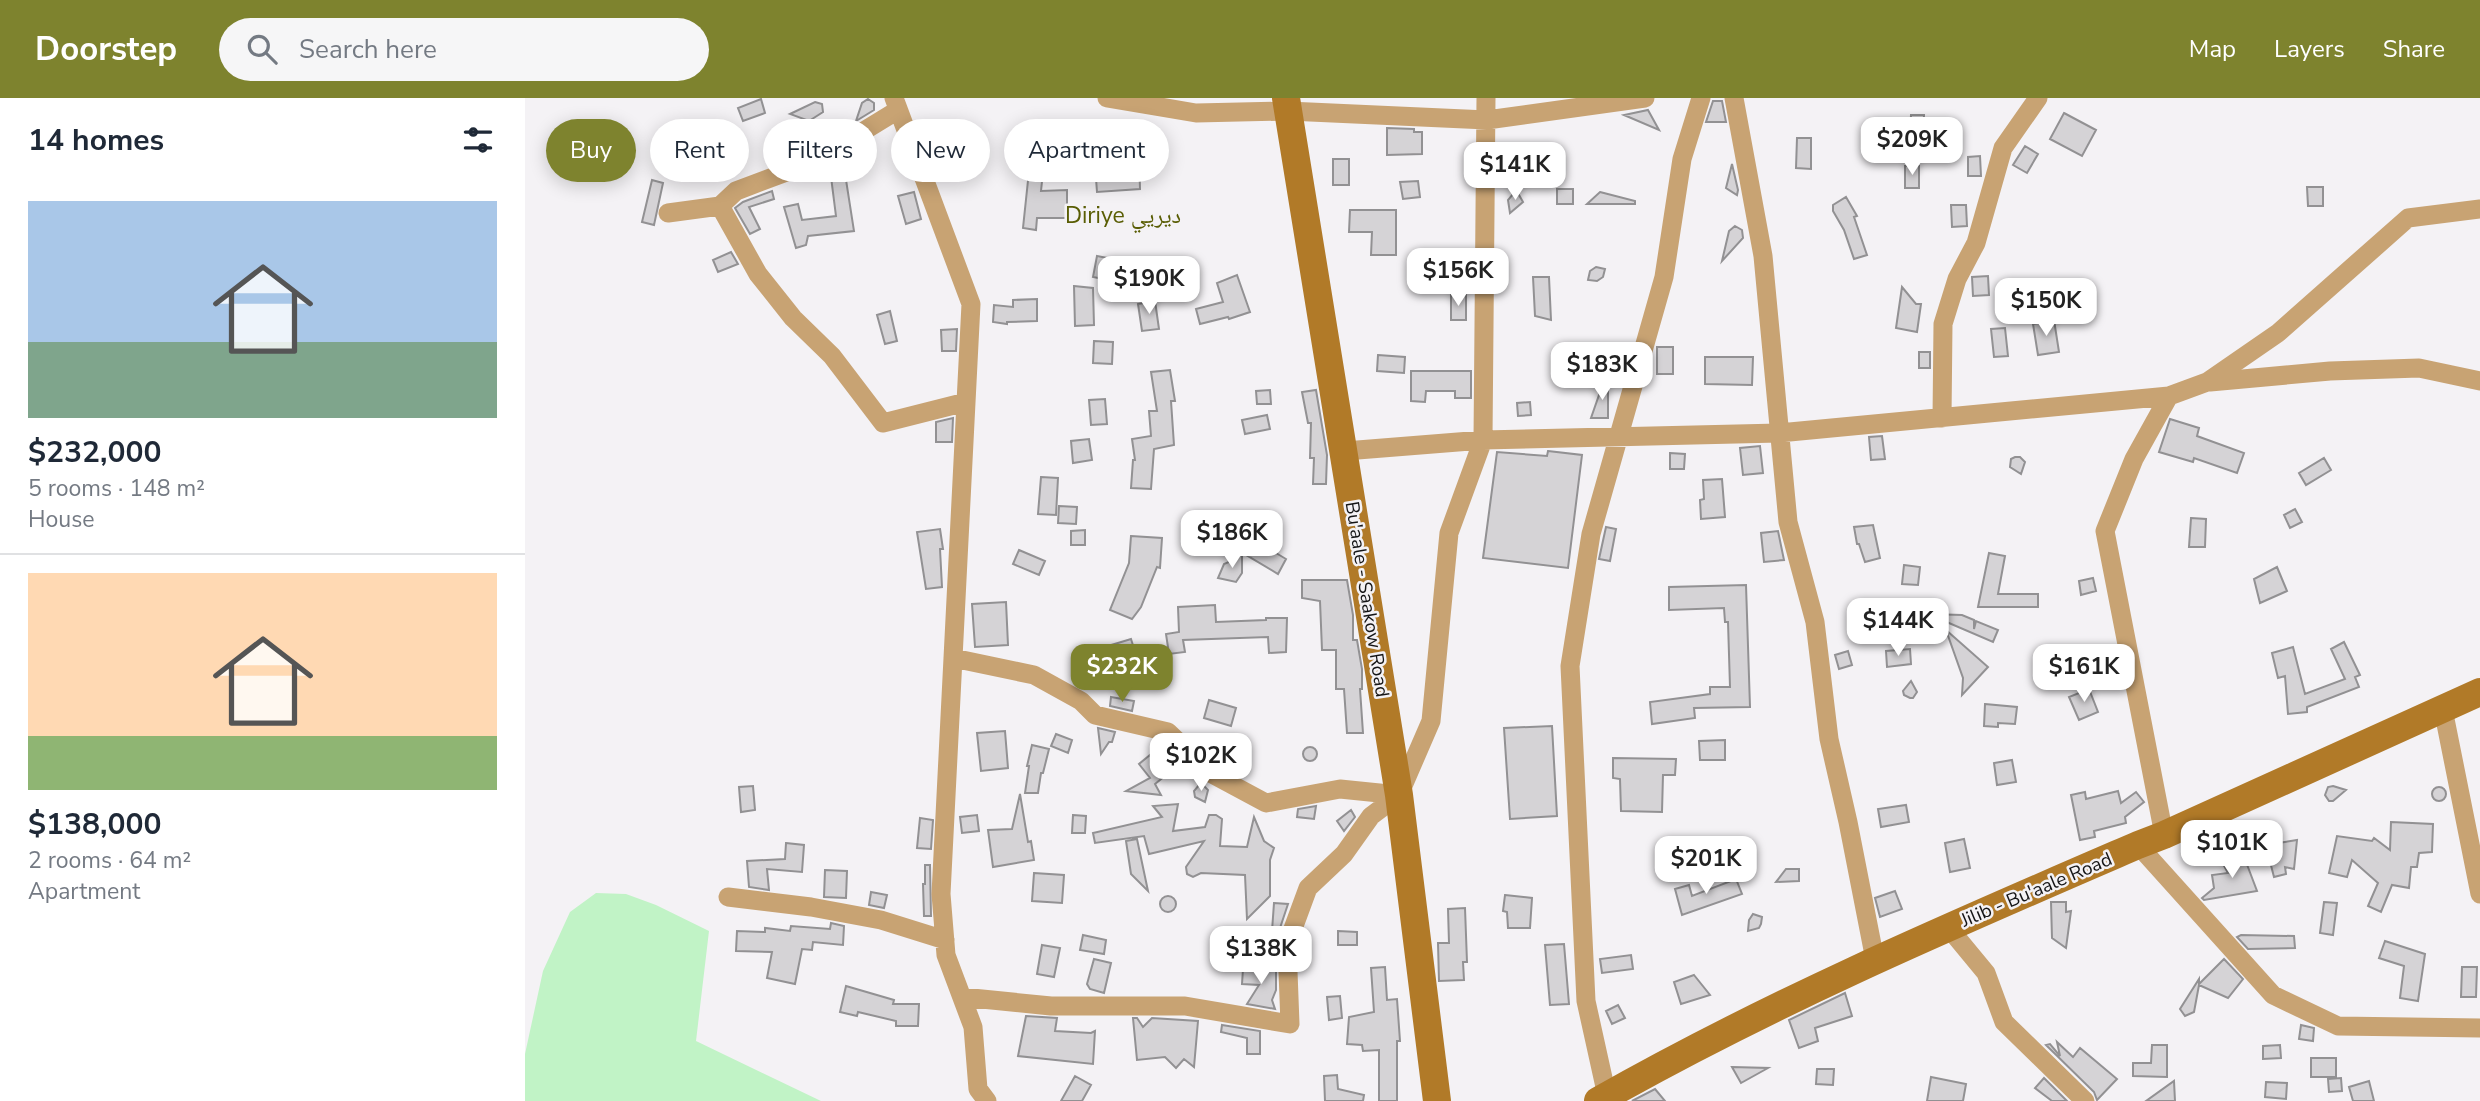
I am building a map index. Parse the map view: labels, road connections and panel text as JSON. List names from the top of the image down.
{
  "streets": {
    "main road": ["Bu'aale - Saakow Road", "Jilib - Bu'aale Road"]
  },
  "districts": ["Diriye ديريي"],
  "page": {
    "header": "Doorstep",
    "search": "Search here",
    "nav": ["Map", "Layers", "Share"],
    "heading": "14 homes",
    "price": [
      "$209K",
      "$141K",
      "$156K",
      "$190K",
      "$150K",
      "$183K",
      "$186K",
      "$144K",
      "$232K",
      "$161K",
      "$102K",
      "$101K",
      "$201K",
      "$138K"
    ],
    "chip": [
      "Buy",
      "Rent",
      "Filters",
      "New",
      "Apartment"
    ],
    "list": [
      {
        "name": "$232,000",
        "note": "5 rooms · 148 m² · House"
      },
      {
        "name": "$138,000",
        "note": "2 rooms · 64 m² · Apartment"
      }
    ]
  }
}
